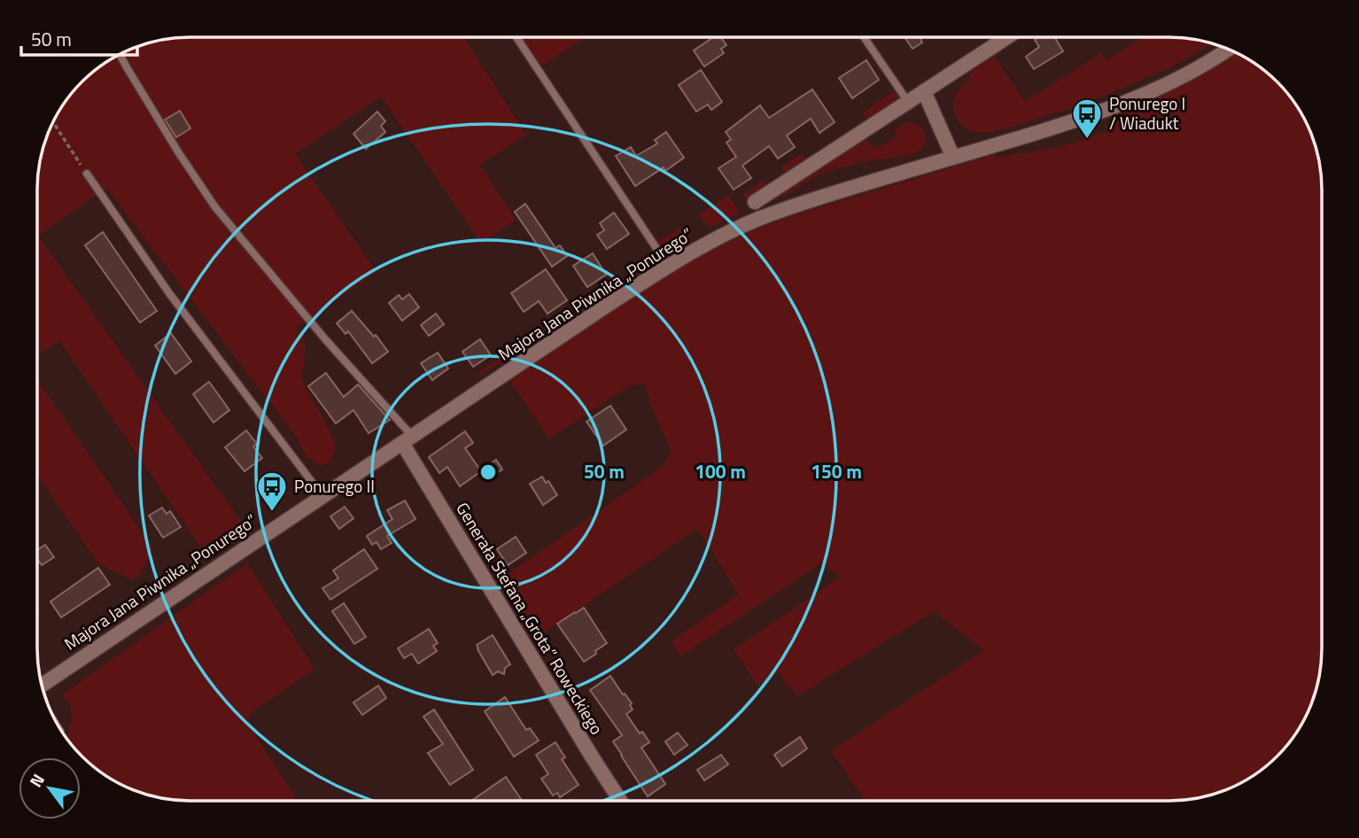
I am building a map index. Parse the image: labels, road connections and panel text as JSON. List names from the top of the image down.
{
  "streets": {
    "street": ["Majora Jana Piwnika „Ponurego”", "Generała Stefana „Grota” Roweckiego"]
  },
  "crossings": [
    ["Majora Jana Piwnika „Ponurego”", "Generała Stefana „Grota” Roweckiego"]
  ],
  "places": {
    "bus stop": ["Ponurego I / Wiadukt", "Ponurego II"]
  },
  "scale_bar": "50 m",
  "north": "top left",
  "rings": ["50 m", "100 m", "150 m"]
}
